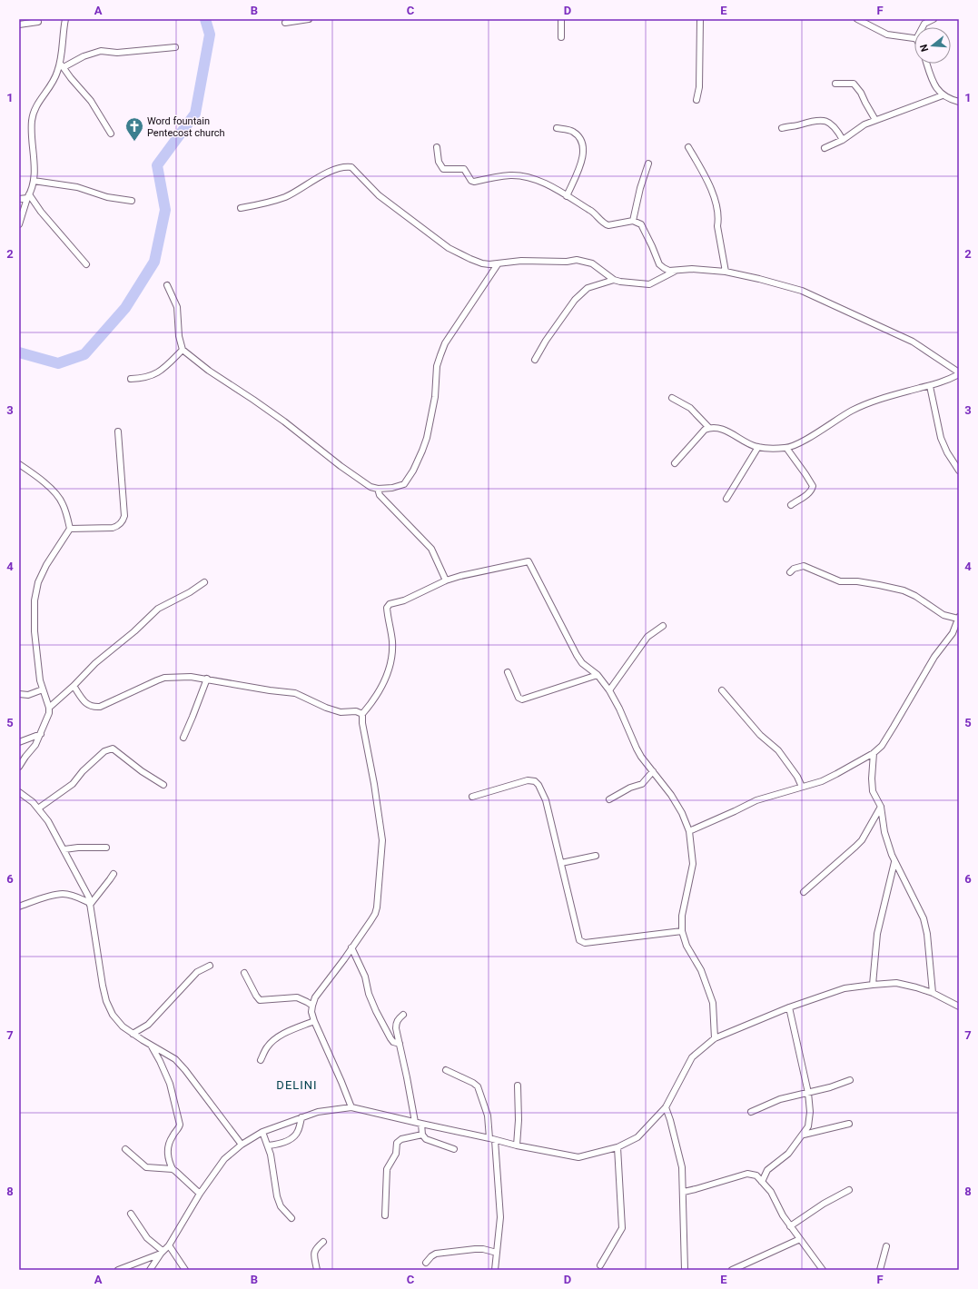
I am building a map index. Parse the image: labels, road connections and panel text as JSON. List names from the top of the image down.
{
  "districts": ["DELINI"],
  "places": {
    "church": ["Word fountain Pentecost church"]
  },
  "north": "left",
  "grid": {
    "columns": [
      "A",
      "B",
      "C",
      "D",
      "E",
      "F"
    ],
    "rows": [
      "1",
      "2",
      "3",
      "4",
      "5",
      "6",
      "7",
      "8"
    ]
  }
}
